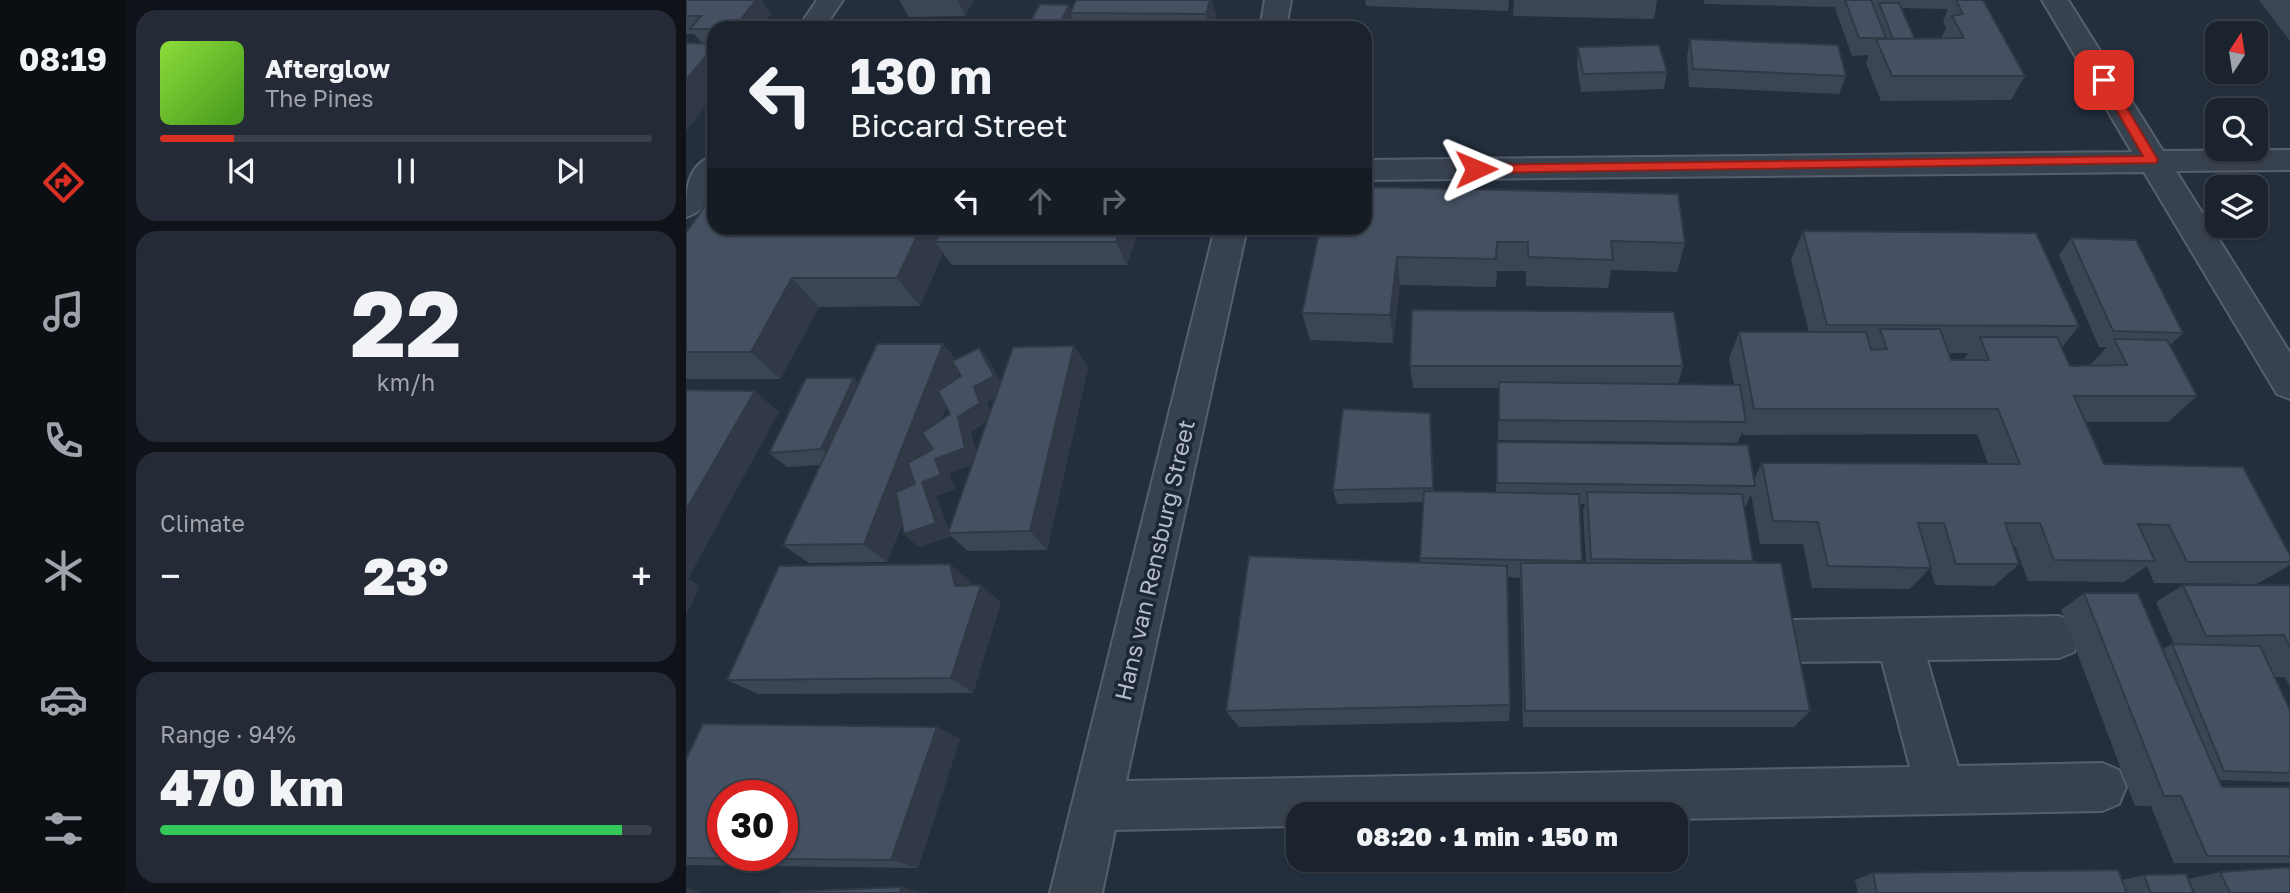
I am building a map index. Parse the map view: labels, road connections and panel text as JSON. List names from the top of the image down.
{
  "streets": {
    "street": ["Hans van Rensburg Street"]
  },
  "north": "top",
  "page": {
    "tabs": "08:19",
    "turn": ["130 m", "Biccard Street"],
    "song": ["Afterglow", "The Pines"],
    "tile": [
      ["22", "km/h"],
      "Climate",
      ["Range · 94%", "470 km"]
    ],
    "heat": ["−", "23°", "+"],
    "limit": "30",
    "trip": "08:20 · 1 min · 150 m"
  }
}
